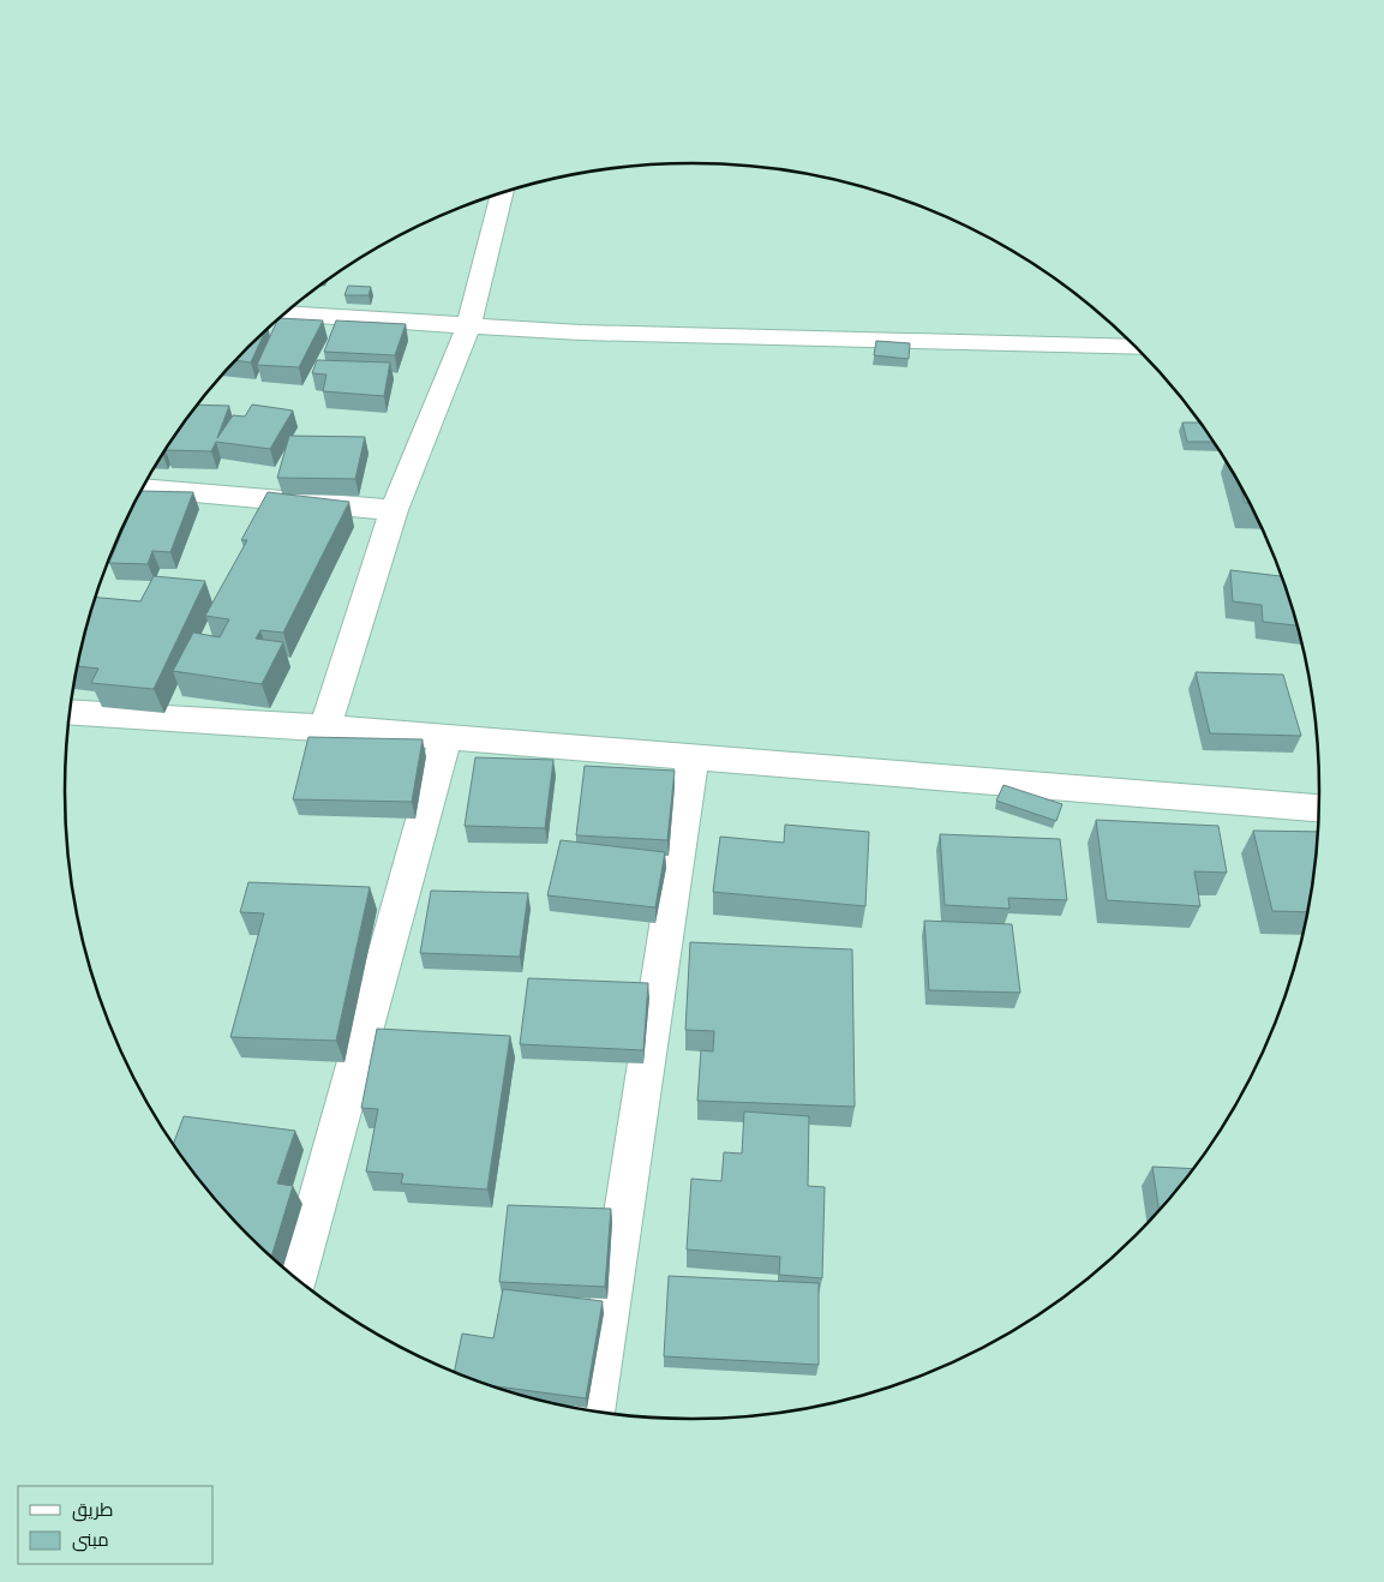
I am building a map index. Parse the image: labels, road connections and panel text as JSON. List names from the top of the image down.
{
  "legend": ["طريق", "مبنى"]
}
